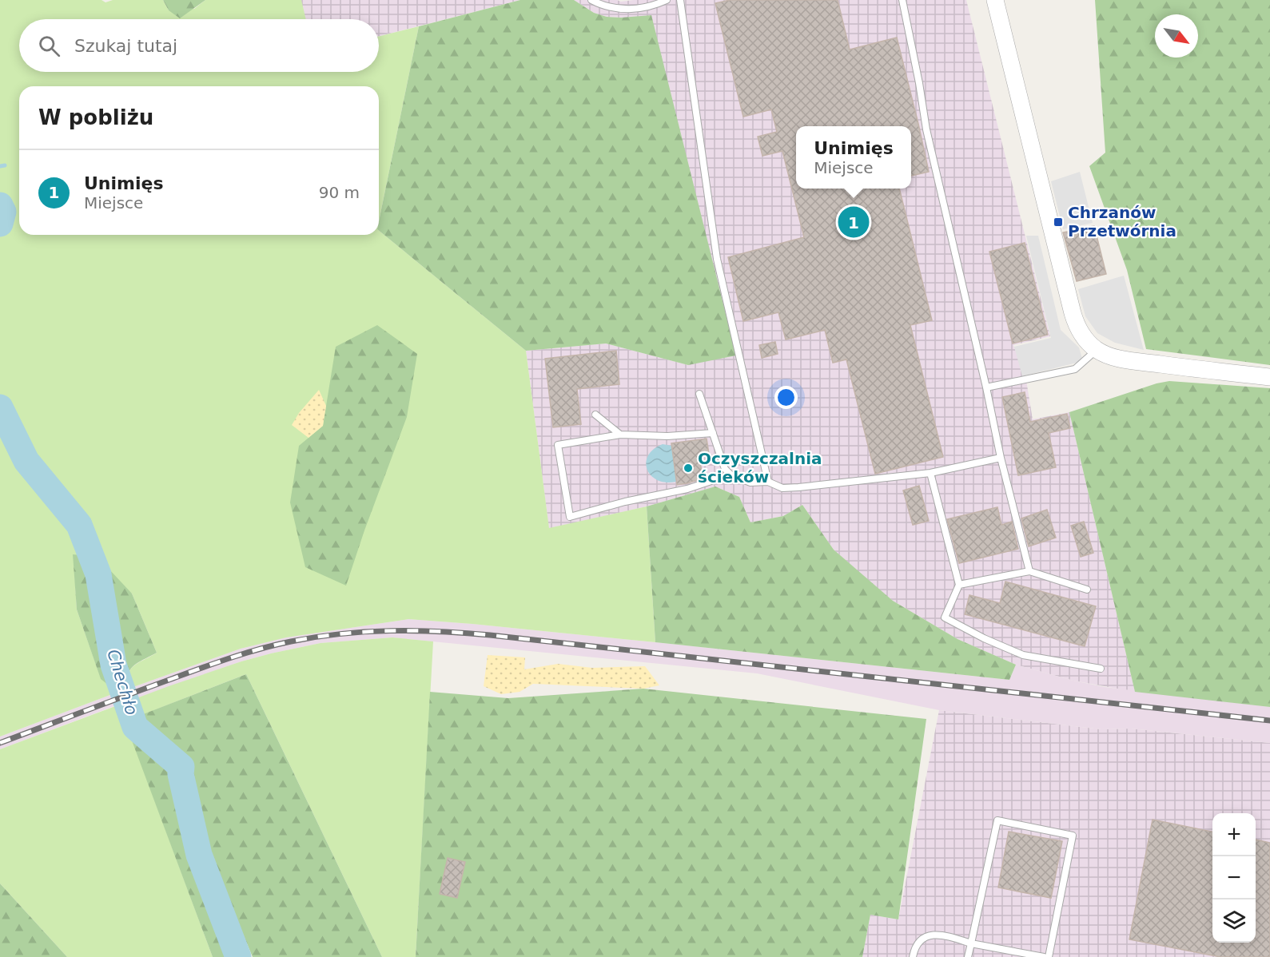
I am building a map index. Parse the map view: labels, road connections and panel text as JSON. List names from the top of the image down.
{
  "water": ["Chechło"],
  "places": {
    "transit": ["Chrzanów Przetwórnia"],
    "other": ["Oczyszczalnia ścieków"]
  },
  "north": "bottom right",
  "page": {
    "search": "Szukaj tutaj",
    "heading": "W pobliżu",
    "popup": ["Unimięs", "Miejsce"],
    "list": [
      {
        "mark": "1",
        "name": "Unimięs",
        "note": "Miejsce",
        "value": "90 m"
      }
    ],
    "pins": "1",
    "map_buttons": ["+", "−"]
  }
}
